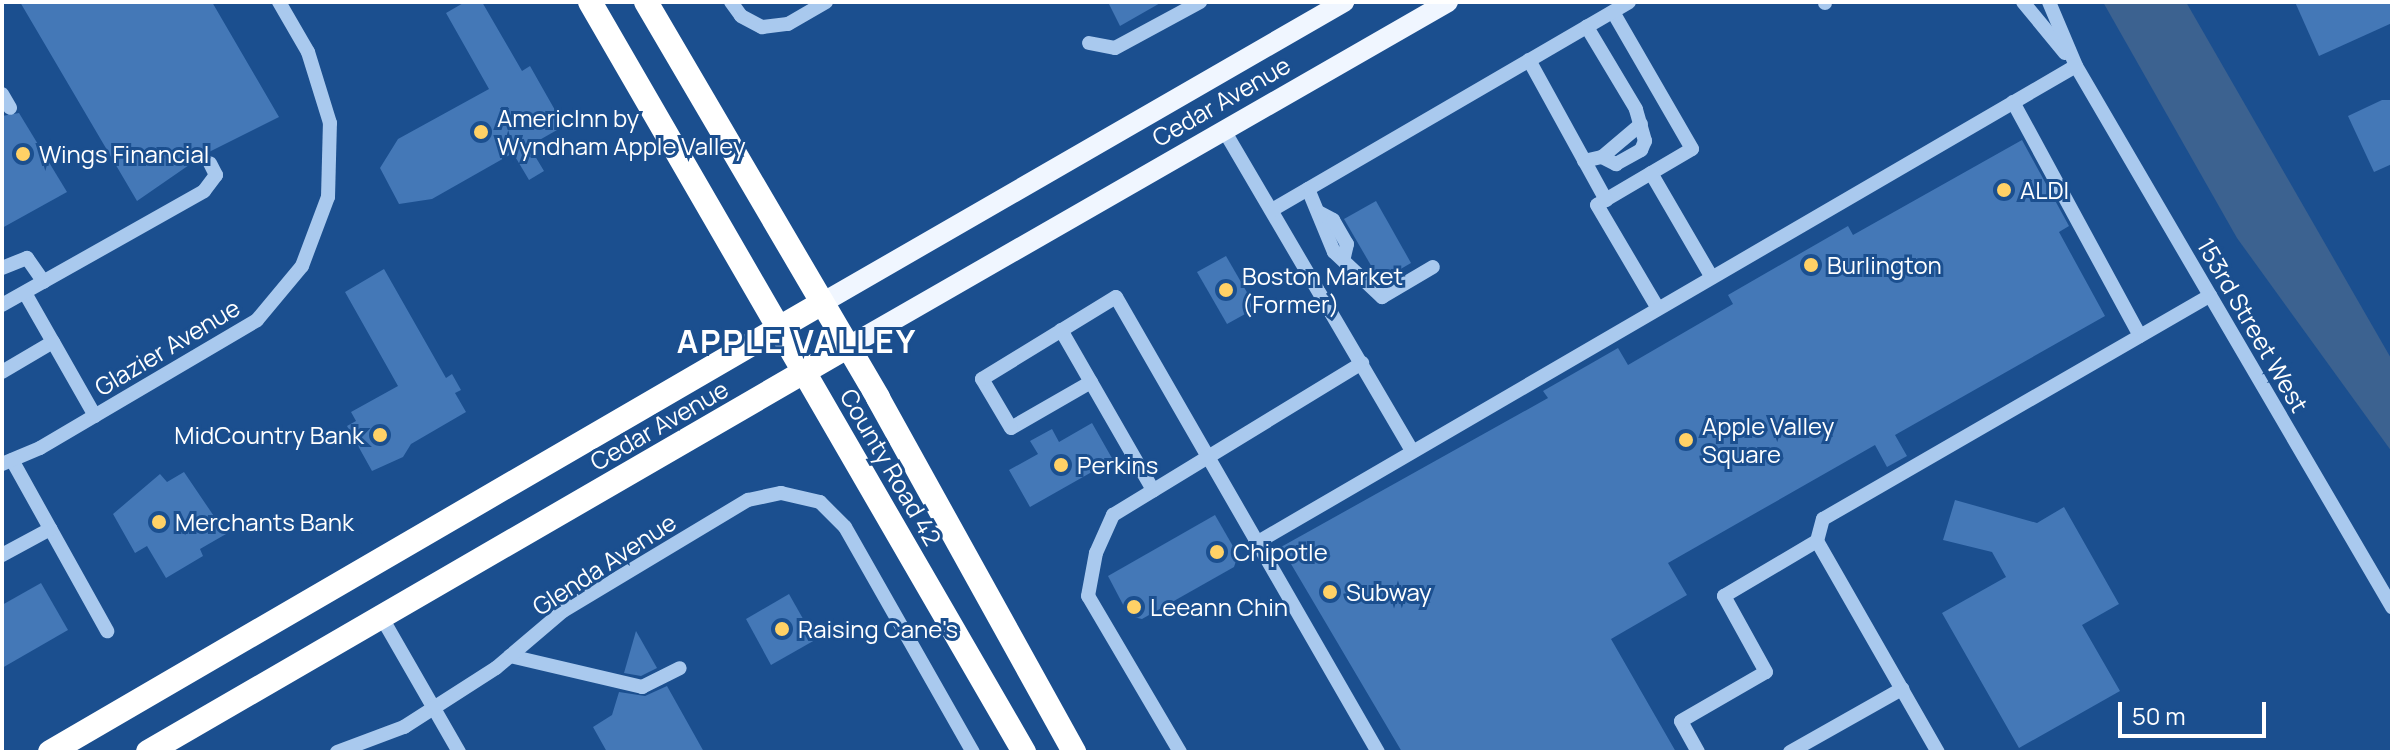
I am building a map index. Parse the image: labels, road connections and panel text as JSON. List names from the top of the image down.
{
  "streets": {
    "highway": ["Cedar Avenue", "County Road 42"],
    "street": ["153rd Street West", "Glazier Avenue", "Glenda Avenue"]
  },
  "crossings": [
    ["Cedar Avenue", "County Road 42"]
  ],
  "districts": ["APPLE VALLEY"],
  "places": [
    "AmericInn by Wyndham Apple Valley",
    "Wings Financial",
    "ALDI",
    "Burlington",
    "Boston Market (Former)",
    "MidCountry Bank",
    "Apple Valley Square",
    "Perkins",
    "Merchants Bank",
    "Chipotle",
    "Subway",
    "Leeann Chin",
    "Raising Cane's"
  ],
  "scale_bar": "50 m"
}
